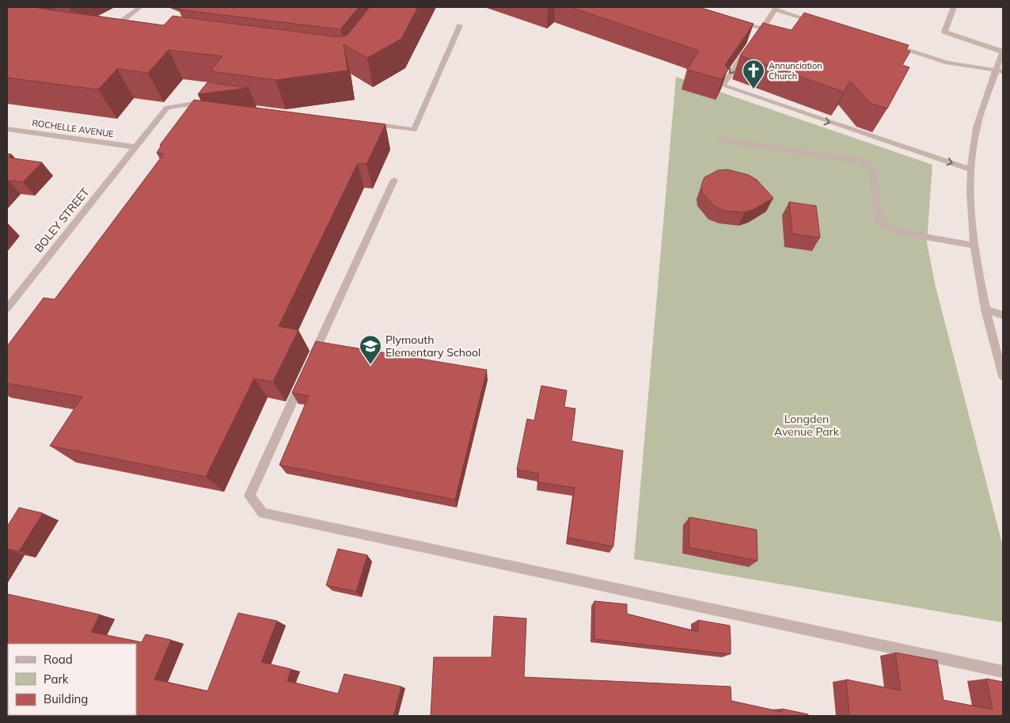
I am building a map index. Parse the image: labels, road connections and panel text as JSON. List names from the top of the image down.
{
  "streets": {
    "street": ["ROCHELLE AVENUE", "BOLEY STREET"]
  },
  "crossings": [
    ["ROCHELLE AVENUE", "BOLEY STREET"]
  ],
  "parks": ["Longden Avenue Park"],
  "places": {
    "church": ["Annunciation Church"],
    "school or university": ["Plymouth Elementary School"]
  },
  "legend": ["Road", "Park", "Building"]
}
